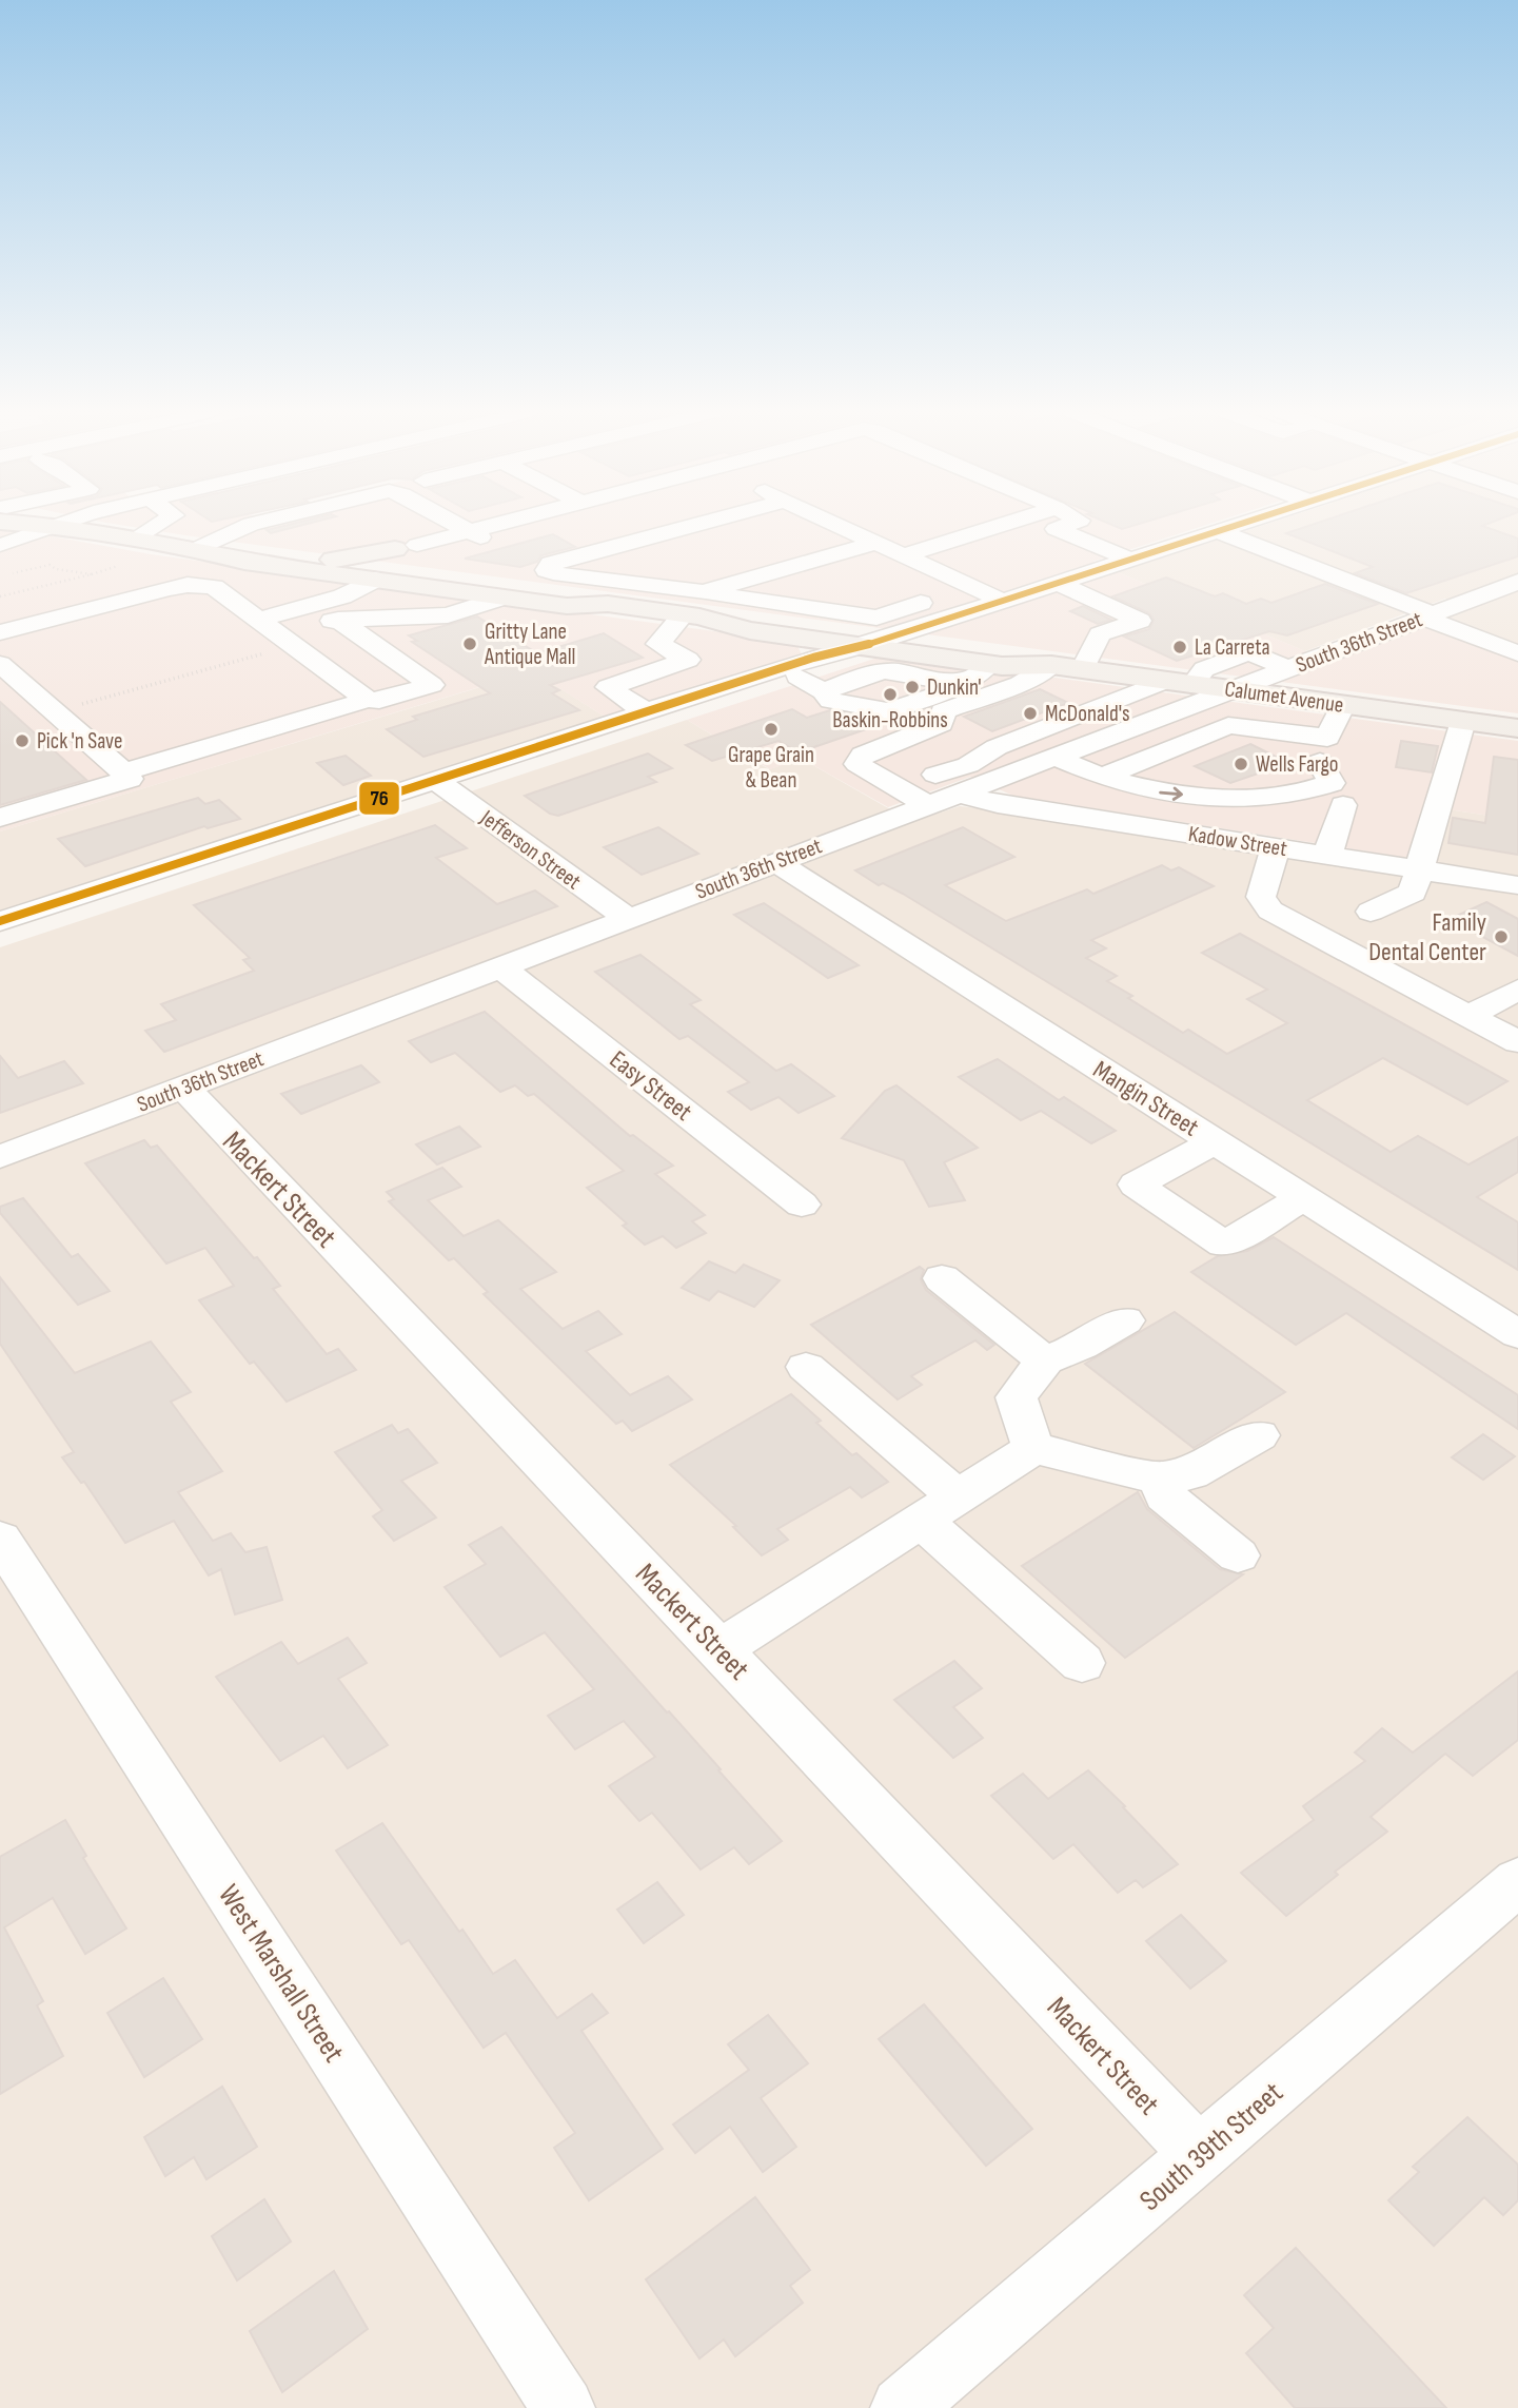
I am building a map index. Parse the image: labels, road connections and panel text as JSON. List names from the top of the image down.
{
  "streets": {
    "main road": ["Calumet Avenue"],
    "street": [
      "South 36th Street",
      "Kadow Street",
      "Jefferson Street",
      "Easy Street",
      "Mangin Street",
      "Mackert Street",
      "West Marshall Street",
      "South 39th Street"
    ]
  },
  "crossings": [
    ["South 36th Street", "Calumet Avenue"],
    ["South 36th Street", "Kadow Street"],
    ["South 36th Street", "Jefferson Street"],
    ["South 36th Street", "Easy Street"],
    ["South 36th Street", "Mangin Street"],
    ["South 36th Street", "Mackert Street"],
    ["Mackert Street", "South 39th Street"]
  ],
  "places": [
    "Gritty Lane Antique Mall",
    "La Carreta",
    "Dunkin'",
    "Baskin-Robbins",
    "McDonald's",
    "Grape Grain & Bean",
    "Pick 'n Save",
    "Wells Fargo",
    "Family Dental Center"
  ],
  "lines": ["transit line 76"]
}
